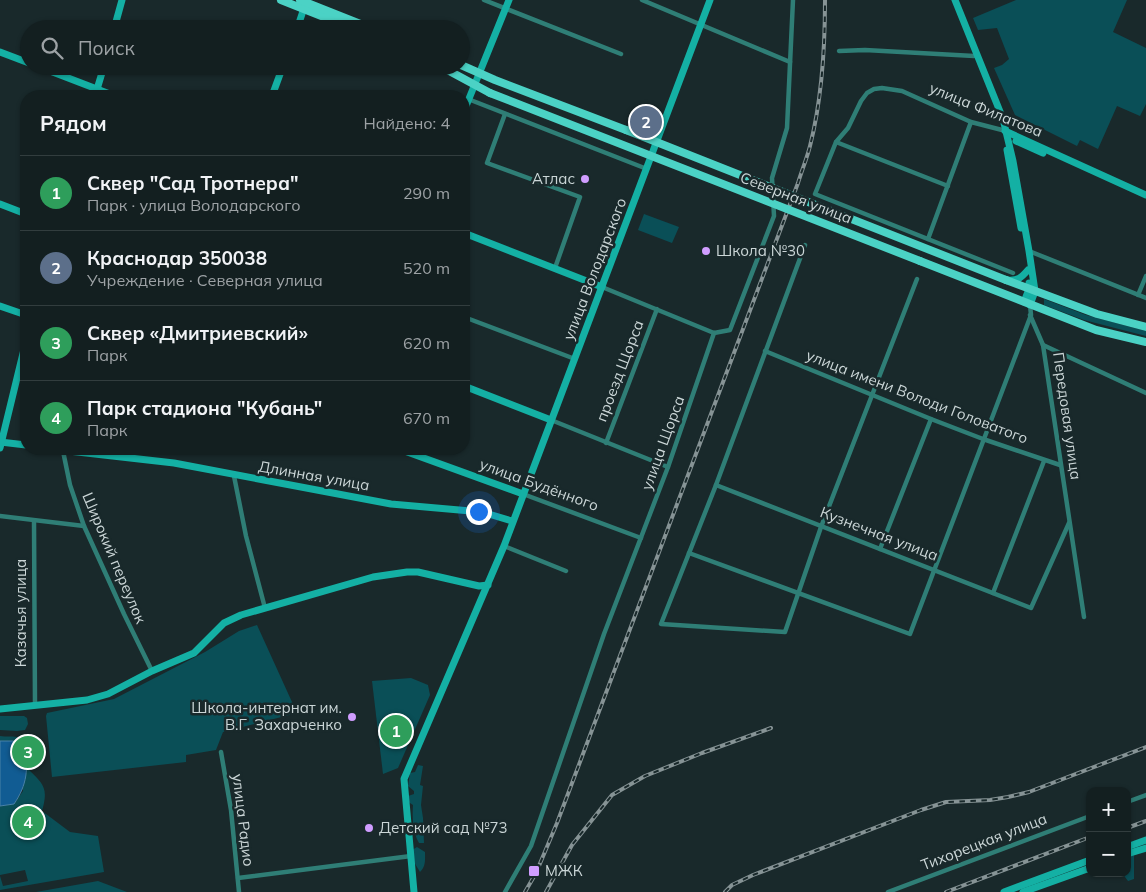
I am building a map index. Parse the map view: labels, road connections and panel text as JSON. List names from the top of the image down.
{
  "streets": {
    "main road": ["Северная улица"],
    "street": [
      "улица Филатова",
      "улица Володарского",
      "проезд Щорса",
      "улица имени Володи Головатого",
      "Передовая улица",
      "улица Щорса",
      "Длинная улица",
      "улица Будённого",
      "Кузнечная улица",
      "Широкий переулок",
      "Казачья улица",
      "улица Радио",
      "Тихорецкая улица"
    ]
  },
  "crossings": [
    ["Северная улица", "Передовая улица"],
    ["улица Володарского", "Длинная улица"],
    ["улица Володарского", "улица Будённого"],
    ["улица имени Володи Головатого", "Передовая улица"],
    ["Передовая улица", "Кузнечная улица"],
    ["улица Щорса", "улица Будённого"]
  ],
  "places": {
    "other": [
      "Атлас",
      "Школа №30",
      "Школа-интернат им. В.Г. Захарченко",
      "Детский сад №73"
    ],
    "transit": ["МЖК"]
  },
  "page": {
    "search": "Поиск",
    "heading": ["Рядом", "Найдено: 4"],
    "pins": [
      "2",
      "1",
      "3",
      "4"
    ],
    "list": [
      {
        "mark": "1",
        "name": "Сквер \"Сад Тротнера\"",
        "note": "Парк · улица Володарского",
        "value": "290 m"
      },
      {
        "mark": "2",
        "name": "Краснодар 350038",
        "note": "Учреждение · Северная улица",
        "value": "520 m"
      },
      {
        "mark": "3",
        "name": "Сквер «Дмитриевский»",
        "note": "Парк",
        "value": "620 m"
      },
      {
        "mark": "4",
        "name": "Парк стадиона \"Кубань\"",
        "note": "Парк",
        "value": "670 m"
      }
    ],
    "map_buttons": ["+", "−"]
  }
}
